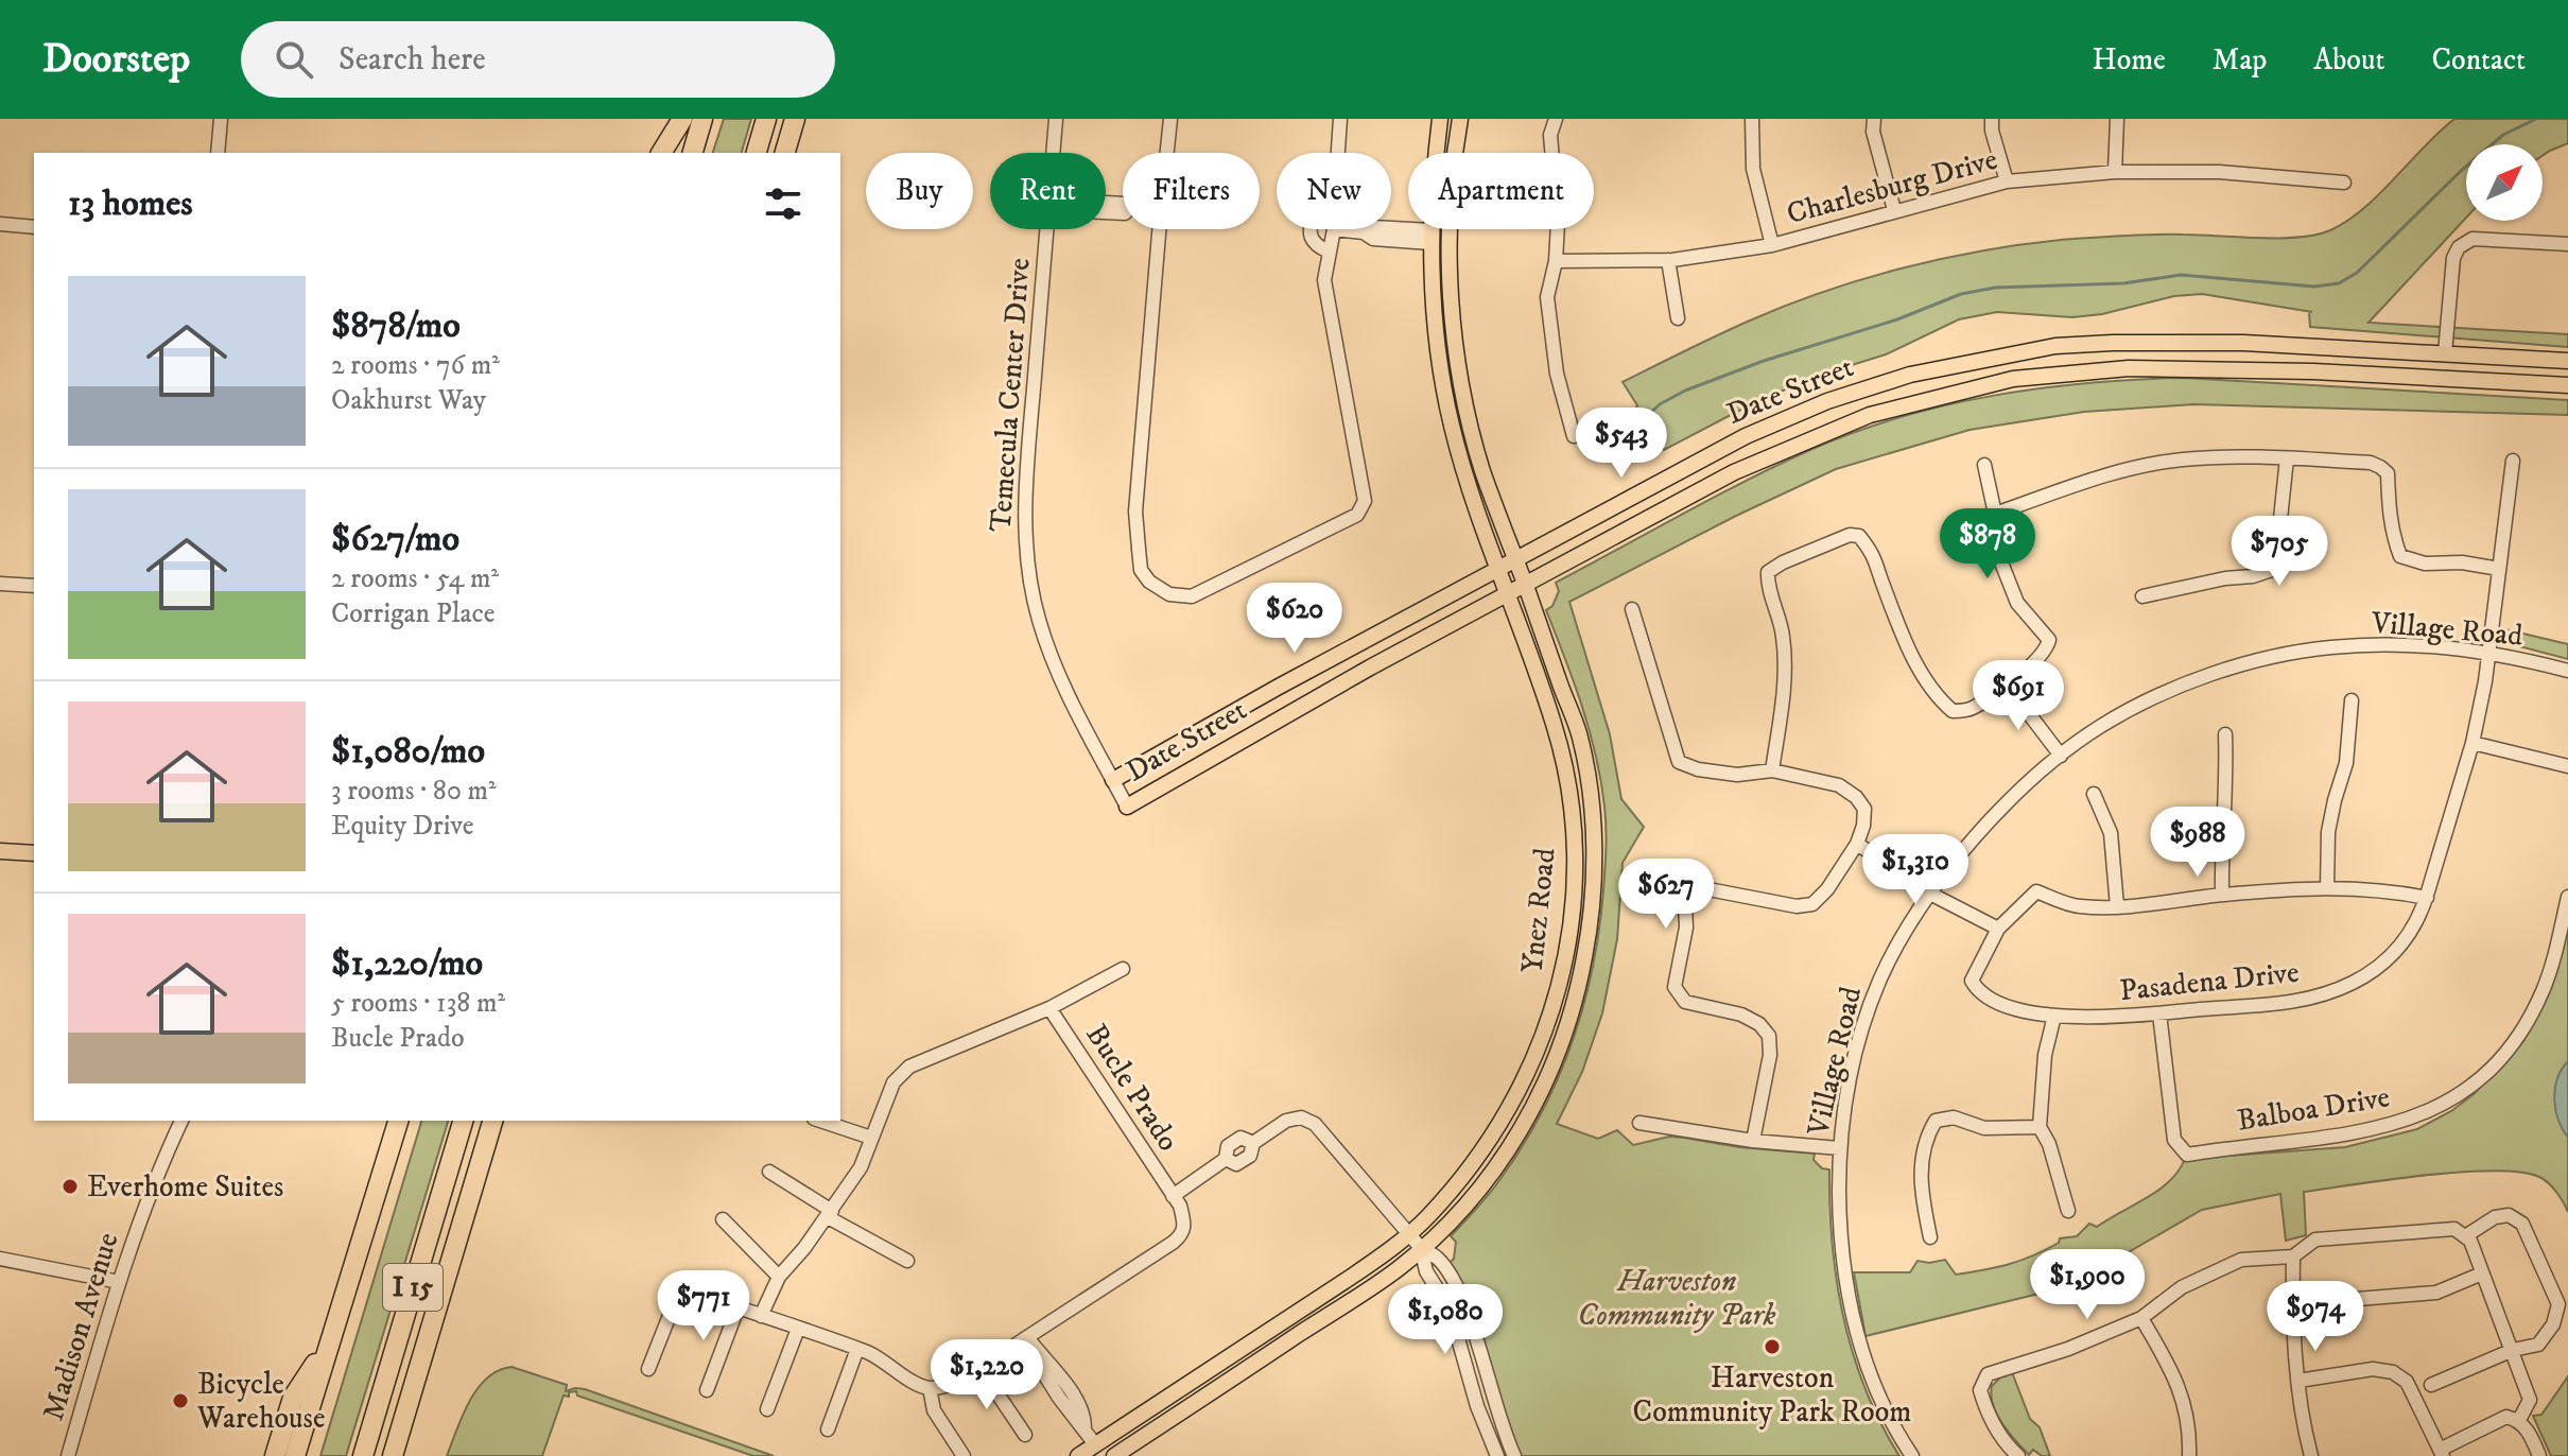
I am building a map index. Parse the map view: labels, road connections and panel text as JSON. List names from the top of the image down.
{
  "streets": {
    "highway": ["I 15"],
    "main road": ["Date Street", "Ynez Road"],
    "street": [
      "Charlesburg Drive",
      "Temecula Center Drive",
      "Village Road",
      "Pasadena Drive",
      "Bucle Prado",
      "Balboa Drive",
      "Madison Avenue"
    ]
  },
  "crossings": [
    ["Date Street", "Temecula Center Drive"],
    ["Date Street", "Ynez Road"],
    ["Village Road", "Pasadena Drive"],
    ["Ynez Road", "Bucle Prado"],
    ["Pasadena Drive", "Balboa Drive"]
  ],
  "parks": ["Harveston Community Park"],
  "places": ["Everhome Suites", "Harveston Community Park Room", "Bicycle Warehouse"],
  "north": "top right",
  "page": {
    "header": "Doorstep",
    "search": "Search here",
    "nav": [
      "Home",
      "Map",
      "About",
      "Contact"
    ],
    "chip": [
      "Buy",
      "Rent",
      "Filters",
      "New",
      "Apartment"
    ],
    "heading": "13 homes",
    "list": [
      {
        "name": "$878/mo",
        "note": "2 rooms · 76 m² · Oakhurst Way"
      },
      {
        "name": "$627/mo",
        "note": "2 rooms · 54 m² · Corrigan Place"
      },
      {
        "name": "$1,080/mo",
        "note": "3 rooms · 80 m² · Equity Drive"
      },
      {
        "name": "$1,220/mo",
        "note": "5 rooms · 138 m² · Bucle Prado"
      }
    ],
    "price": [
      "$543",
      "$878",
      "$705",
      "$620",
      "$691",
      "$988",
      "$1,310",
      "$627",
      "$1,900",
      "$771",
      "$974",
      "$1,080",
      "$1,220"
    ]
  }
}
